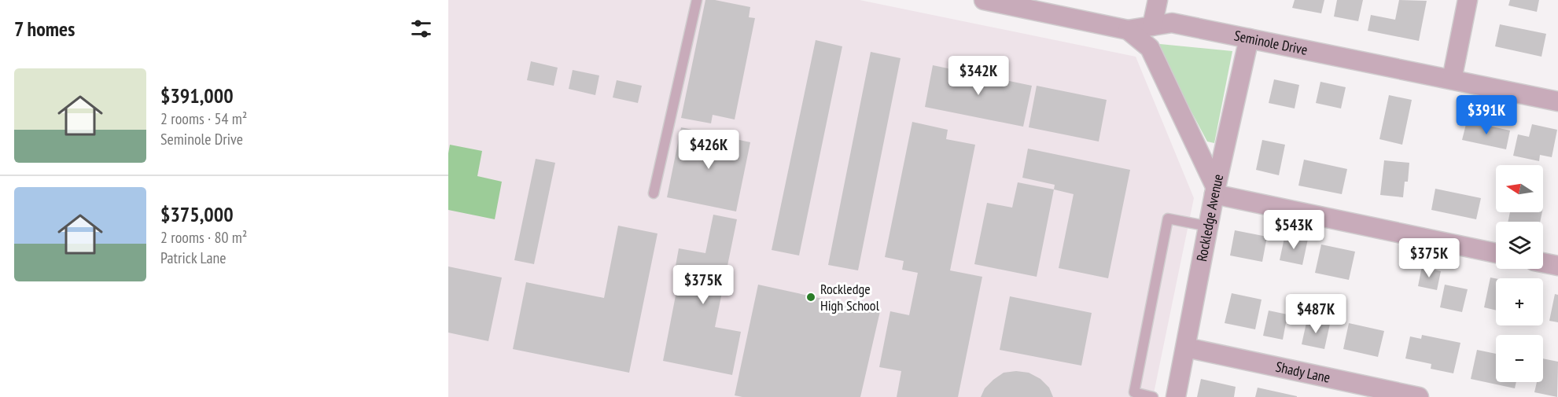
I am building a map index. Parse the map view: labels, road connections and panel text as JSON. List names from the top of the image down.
{
  "streets": {
    "street": ["Seminole Drive", "Rockledge Avenue", "Shady Lane"]
  },
  "crossings": [
    ["Seminole Drive", "Rockledge Avenue"],
    ["Rockledge Avenue", "Shady Lane"]
  ],
  "places": ["Rockledge High School"],
  "north": "left",
  "page": {
    "heading": "7 homes",
    "price": [
      "$342K",
      "$391K",
      "$426K",
      "$543K",
      "$375K",
      "$375K",
      "$487K"
    ],
    "list": [
      {
        "name": "$391,000",
        "note": "2 rooms · 54 m² · Seminole Drive"
      },
      {
        "name": "$375,000",
        "note": "2 rooms · 80 m² · Patrick Lane"
      }
    ],
    "map_buttons": ["+", "−"]
  }
}
